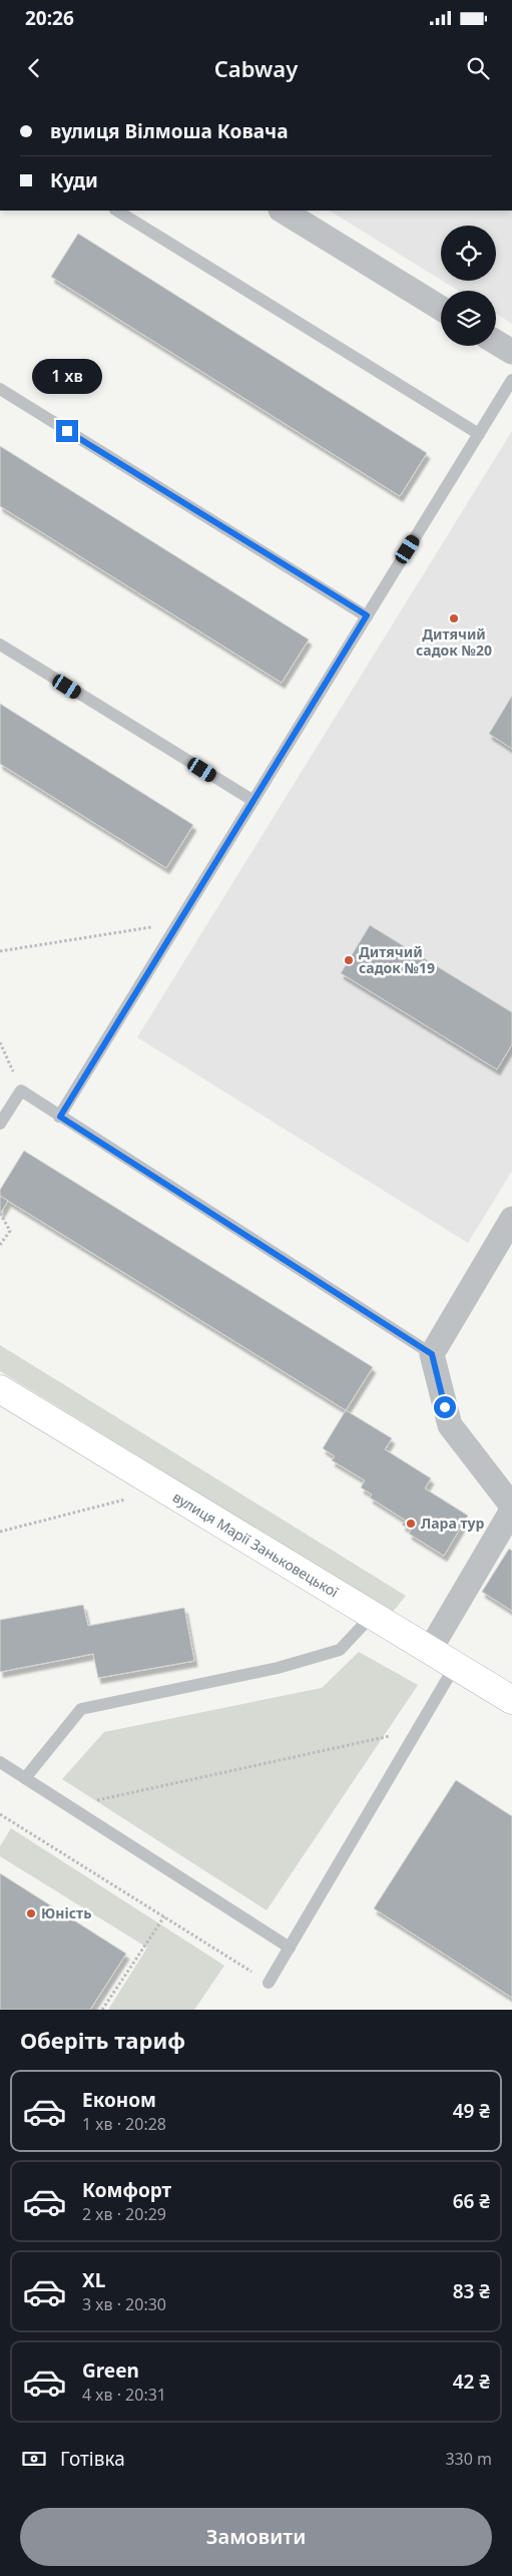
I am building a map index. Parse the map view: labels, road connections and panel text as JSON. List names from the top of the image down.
{
  "streets": {
    "street": ["вулиця Марії Заньковецької"]
  },
  "places": [
    "Дитячий садок №20",
    "Дитячий садок №19",
    "Лара тур",
    "Юність"
  ],
  "page": {
    "status": "20:26",
    "header": "Cabway",
    "banner": ["вулиця Вілмоша Ковача", "Куди"],
    "bubble": "1 хв",
    "heading": "Оберіть тариф",
    "list": [
      {
        "name": "Економ",
        "note": "1 хв · 20:28",
        "value": "49 ₴"
      },
      {
        "name": "Комфорт",
        "note": "2 хв · 20:29",
        "value": "66 ₴"
      },
      {
        "name": "XL",
        "note": "3 хв · 20:30",
        "value": "83 ₴"
      },
      {
        "name": "Green",
        "note": "4 хв · 20:31",
        "value": "42 ₴"
      }
    ],
    "pay": ["Готівка", "330 m"],
    "buttons": "Замовити"
  }
}
